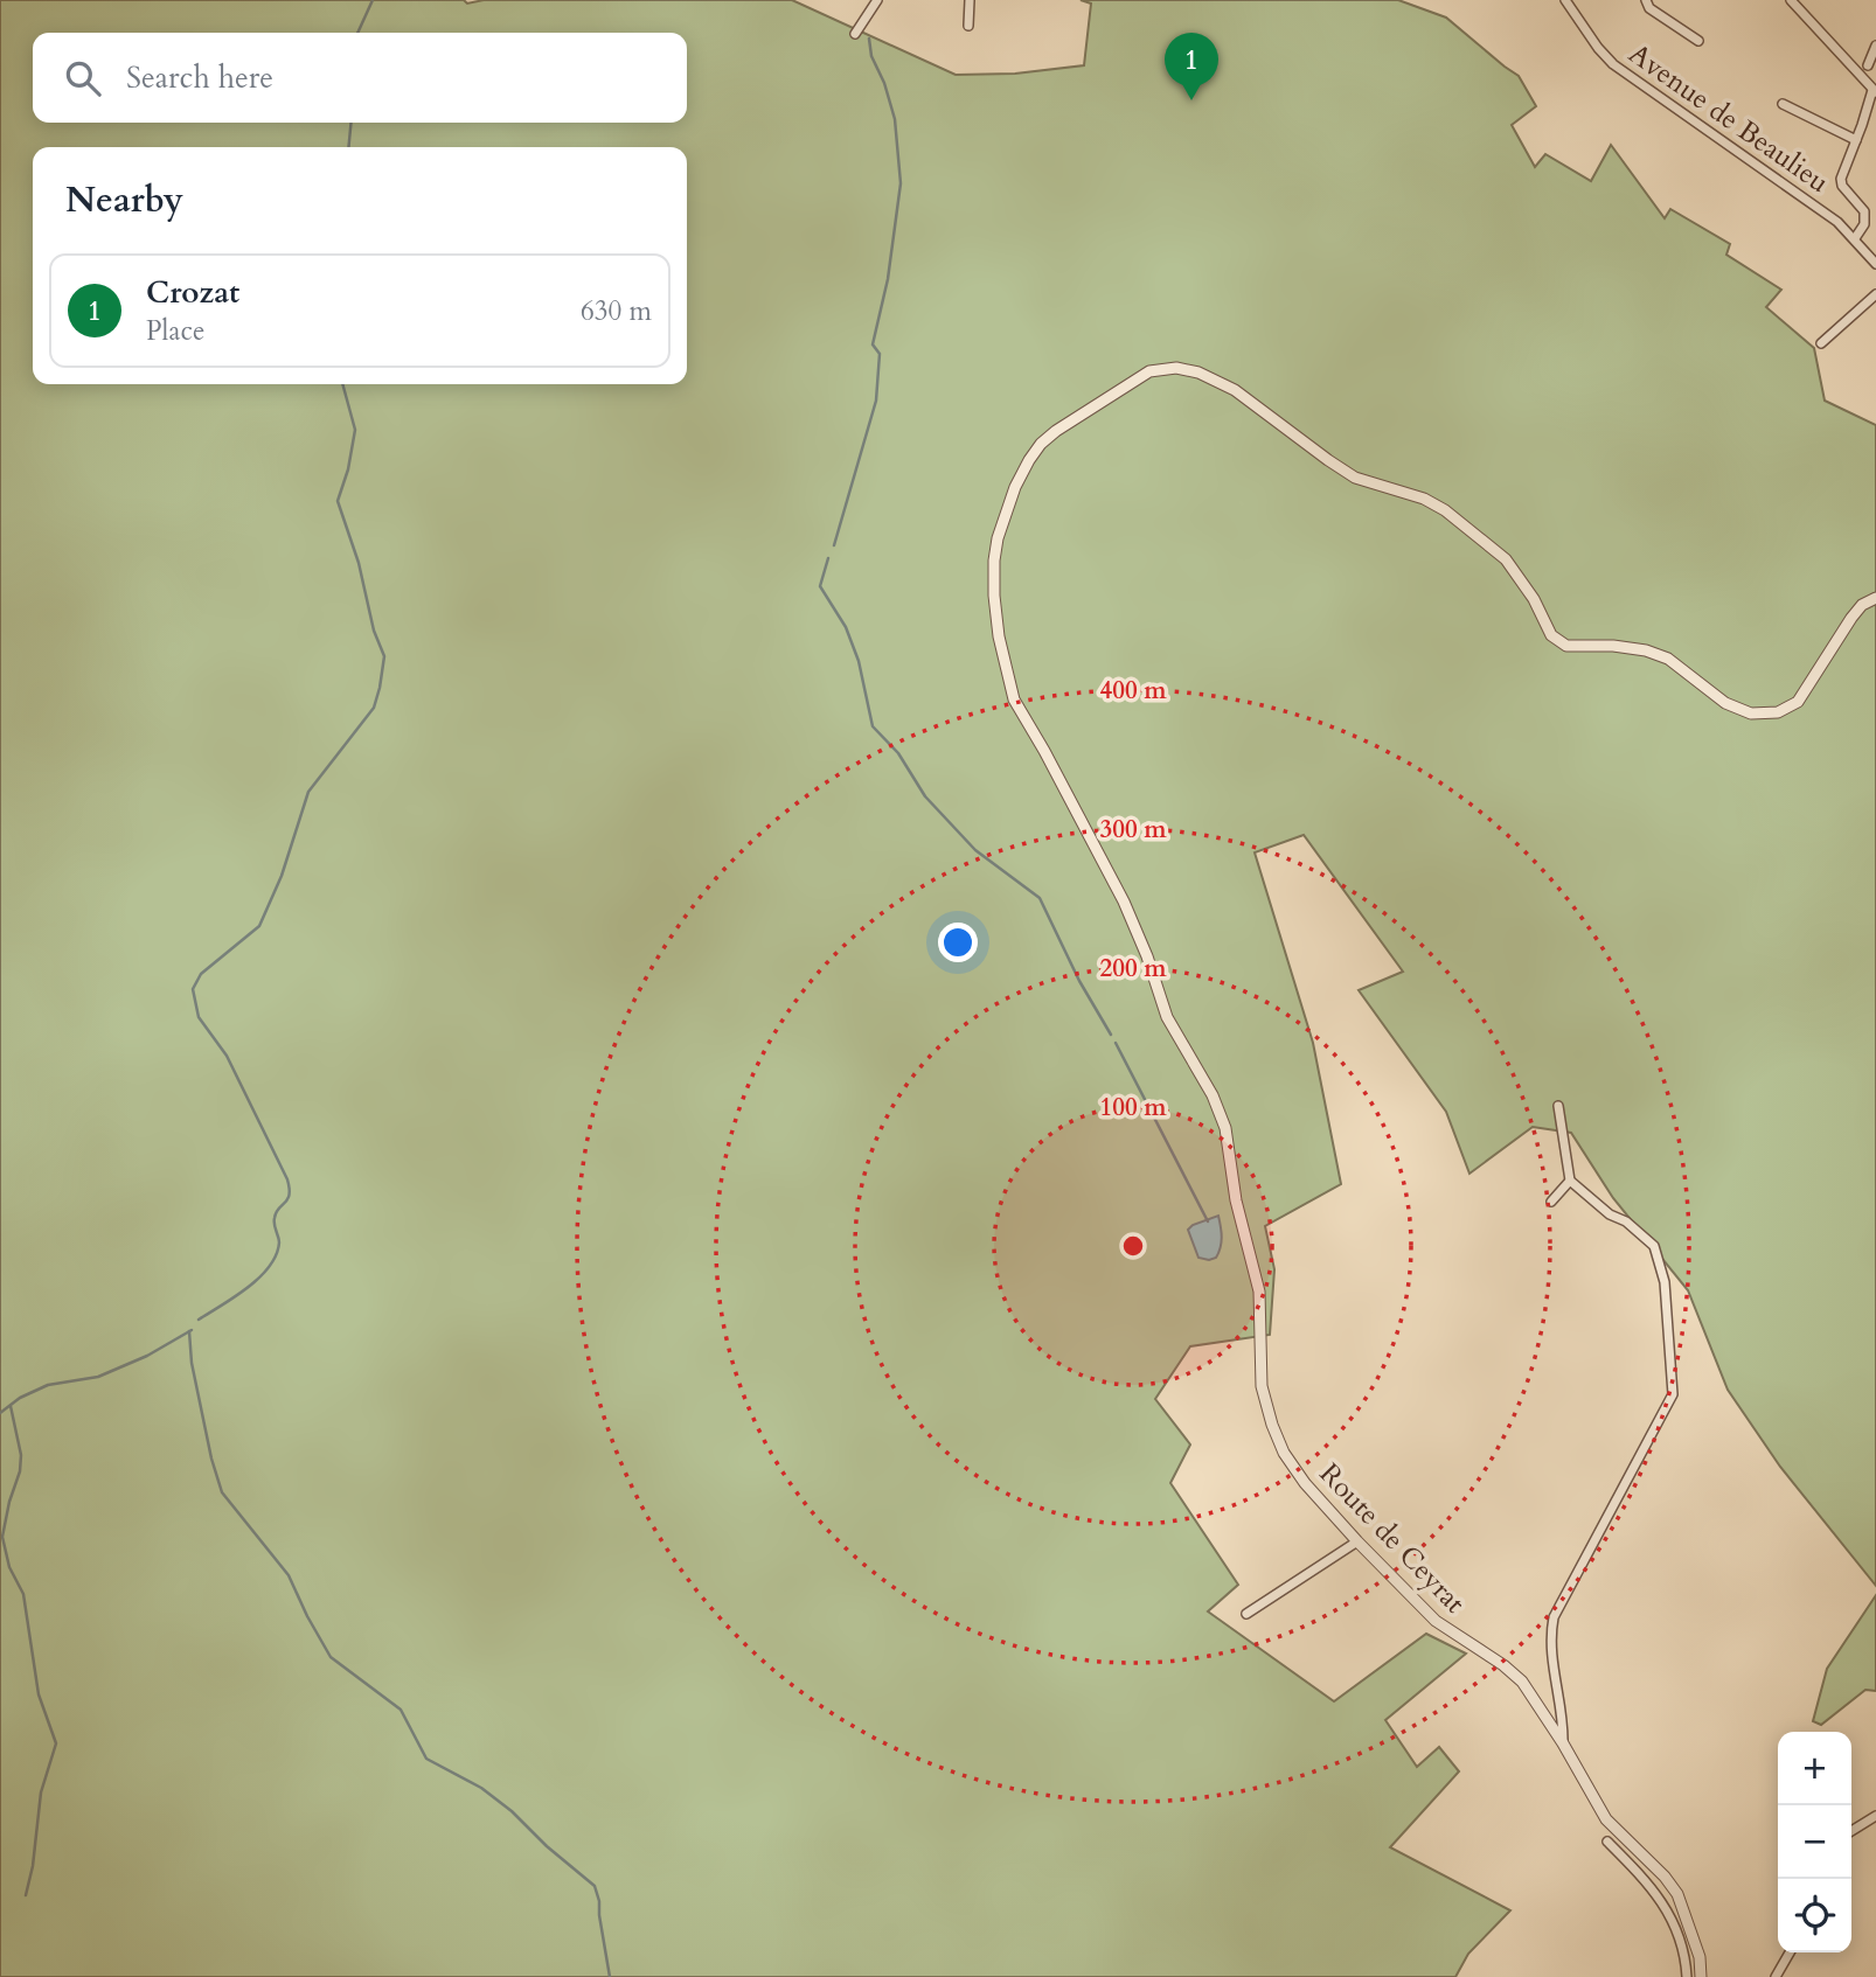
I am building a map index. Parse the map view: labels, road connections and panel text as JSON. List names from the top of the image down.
{
  "streets": {
    "street": ["Avenue de Beaulieu", "Route de Ceyrat"]
  },
  "page": {
    "pins": "1",
    "search": "Search here",
    "heading": "Nearby",
    "list": [
      {
        "mark": "1",
        "name": "Crozat",
        "note": "Place",
        "value": "630 m"
      }
    ],
    "map_buttons": ["+", "−"]
  },
  "rings": [
    "400 m",
    "300 m",
    "200 m",
    "100 m"
  ]
}
